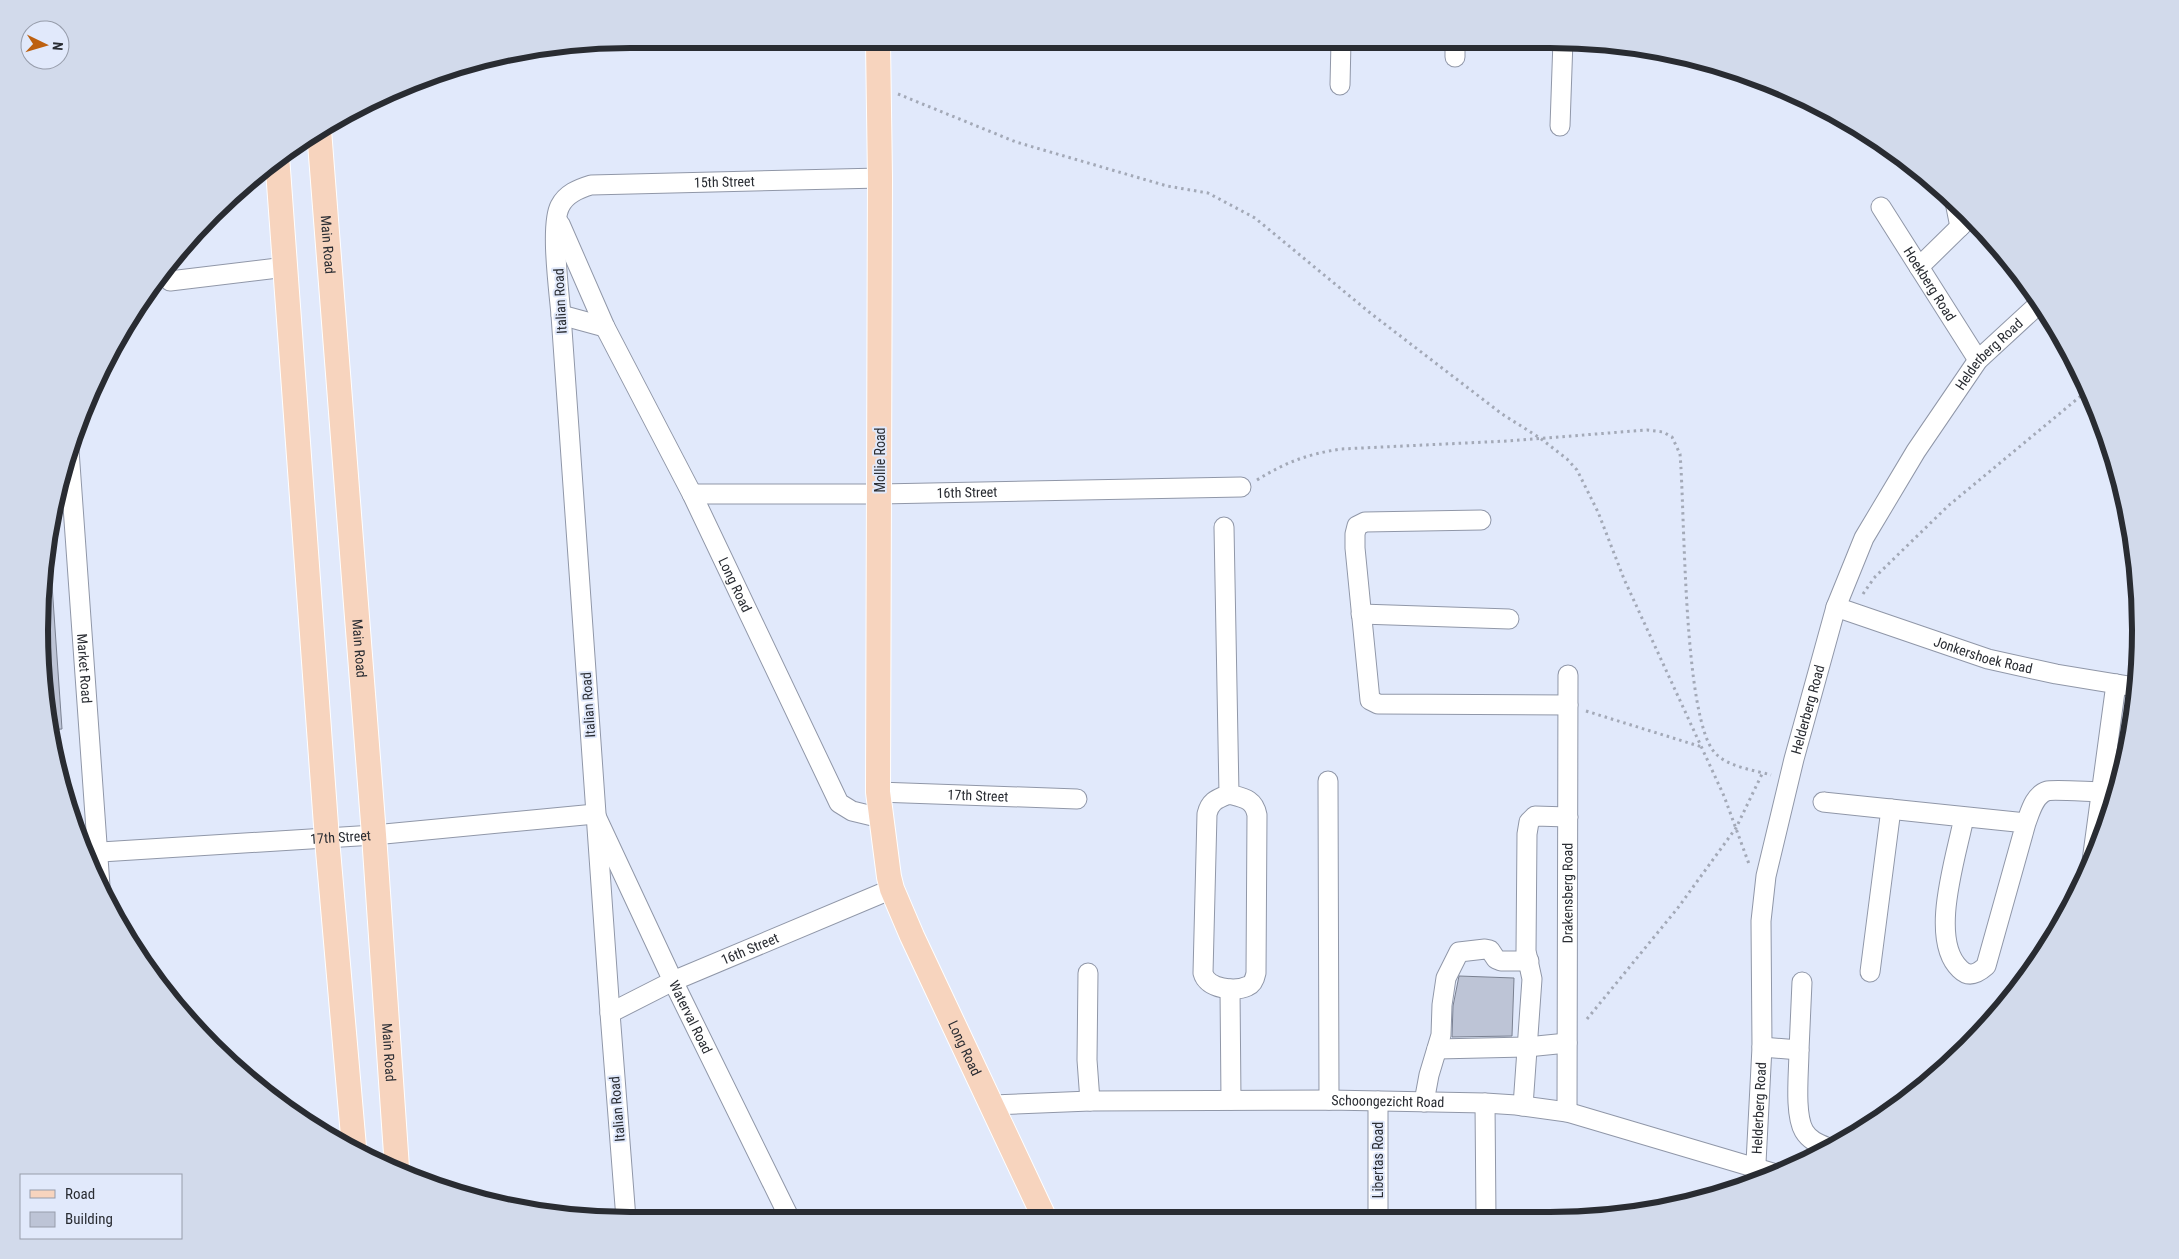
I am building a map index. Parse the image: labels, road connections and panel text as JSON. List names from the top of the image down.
{
  "streets": {
    "main road": ["Main Road", "Mollie Road", "Long Road"],
    "street": [
      "15th Street",
      "Hoekberg Road",
      "Italian Road",
      "Helderberg Road",
      "16th Street",
      "Jonkershoek Road",
      "Market Road",
      "17th Street",
      "Drakensberg Road",
      "Waterval Road",
      "Schoongezicht Road",
      "Libertas Road"
    ]
  },
  "crossings": [
    ["15th Street", "Italian Road"],
    ["15th Street", "Mollie Road"],
    ["15th Street", "Long Road"],
    ["Main Road", "17th Street"],
    ["Hoekberg Road", "Helderberg Road"],
    ["Italian Road", "16th Street"],
    ["Italian Road", "Long Road"],
    ["Italian Road", "17th Street"],
    ["Italian Road", "Waterval Road"],
    ["Helderberg Road", "Jonkershoek Road"],
    ["Mollie Road", "16th Street"],
    ["Mollie Road", "Long Road"],
    ["Mollie Road", "17th Street"],
    ["16th Street", "Long Road"],
    ["16th Street", "Waterval Road"],
    ["Long Road", "Schoongezicht Road"],
    ["17th Street", "Waterval Road"],
    ["Drakensberg Road", "Schoongezicht Road"],
    ["Schoongezicht Road", "Libertas Road"]
  ],
  "legend": ["Road", "Building"],
  "north": "right"
}
